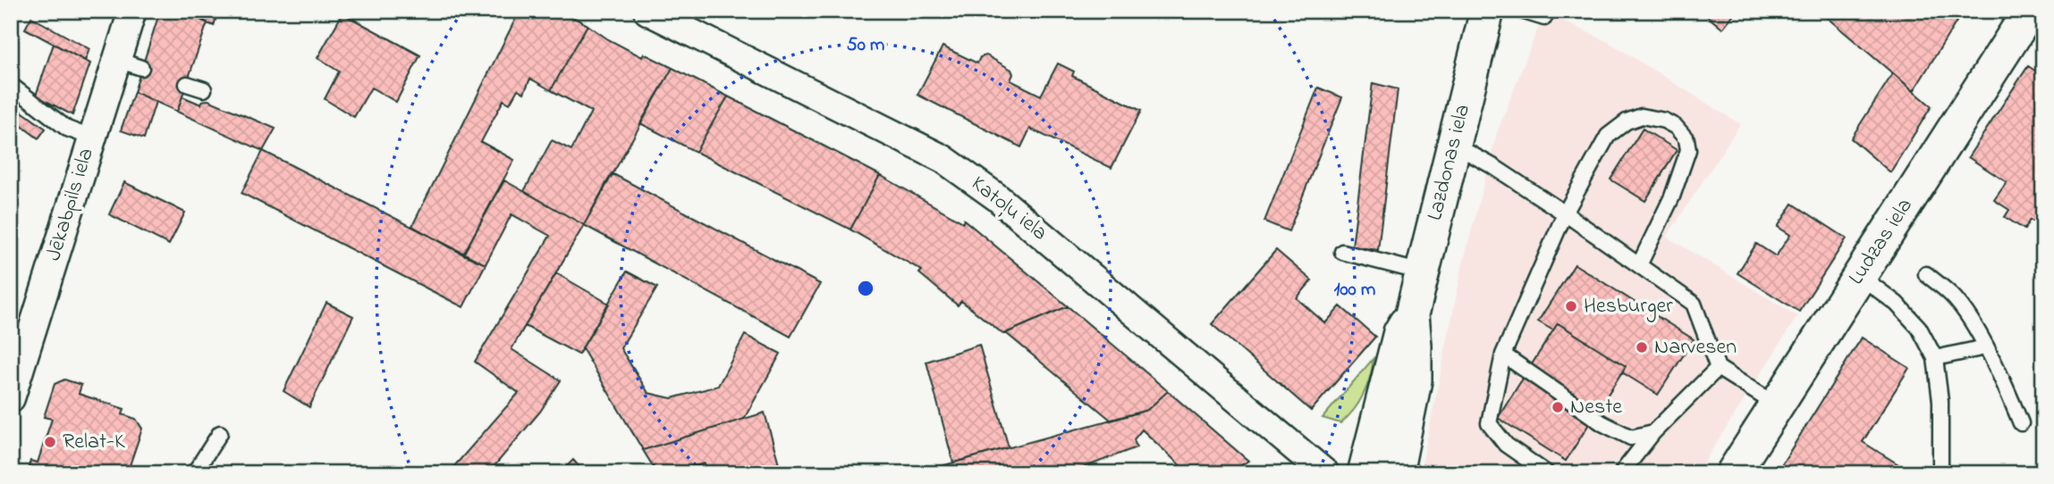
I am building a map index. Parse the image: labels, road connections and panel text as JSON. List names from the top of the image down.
{
  "streets": {
    "street": [
      "Lazdonas iela",
      "Jēkabpils iela",
      "Katoļu iela",
      "Ludzas iela"
    ]
  },
  "places": [
    "Hesburger",
    "Narvesen",
    "Neste",
    "Relat-K"
  ],
  "rings": ["50 m", "100 m"]
}
